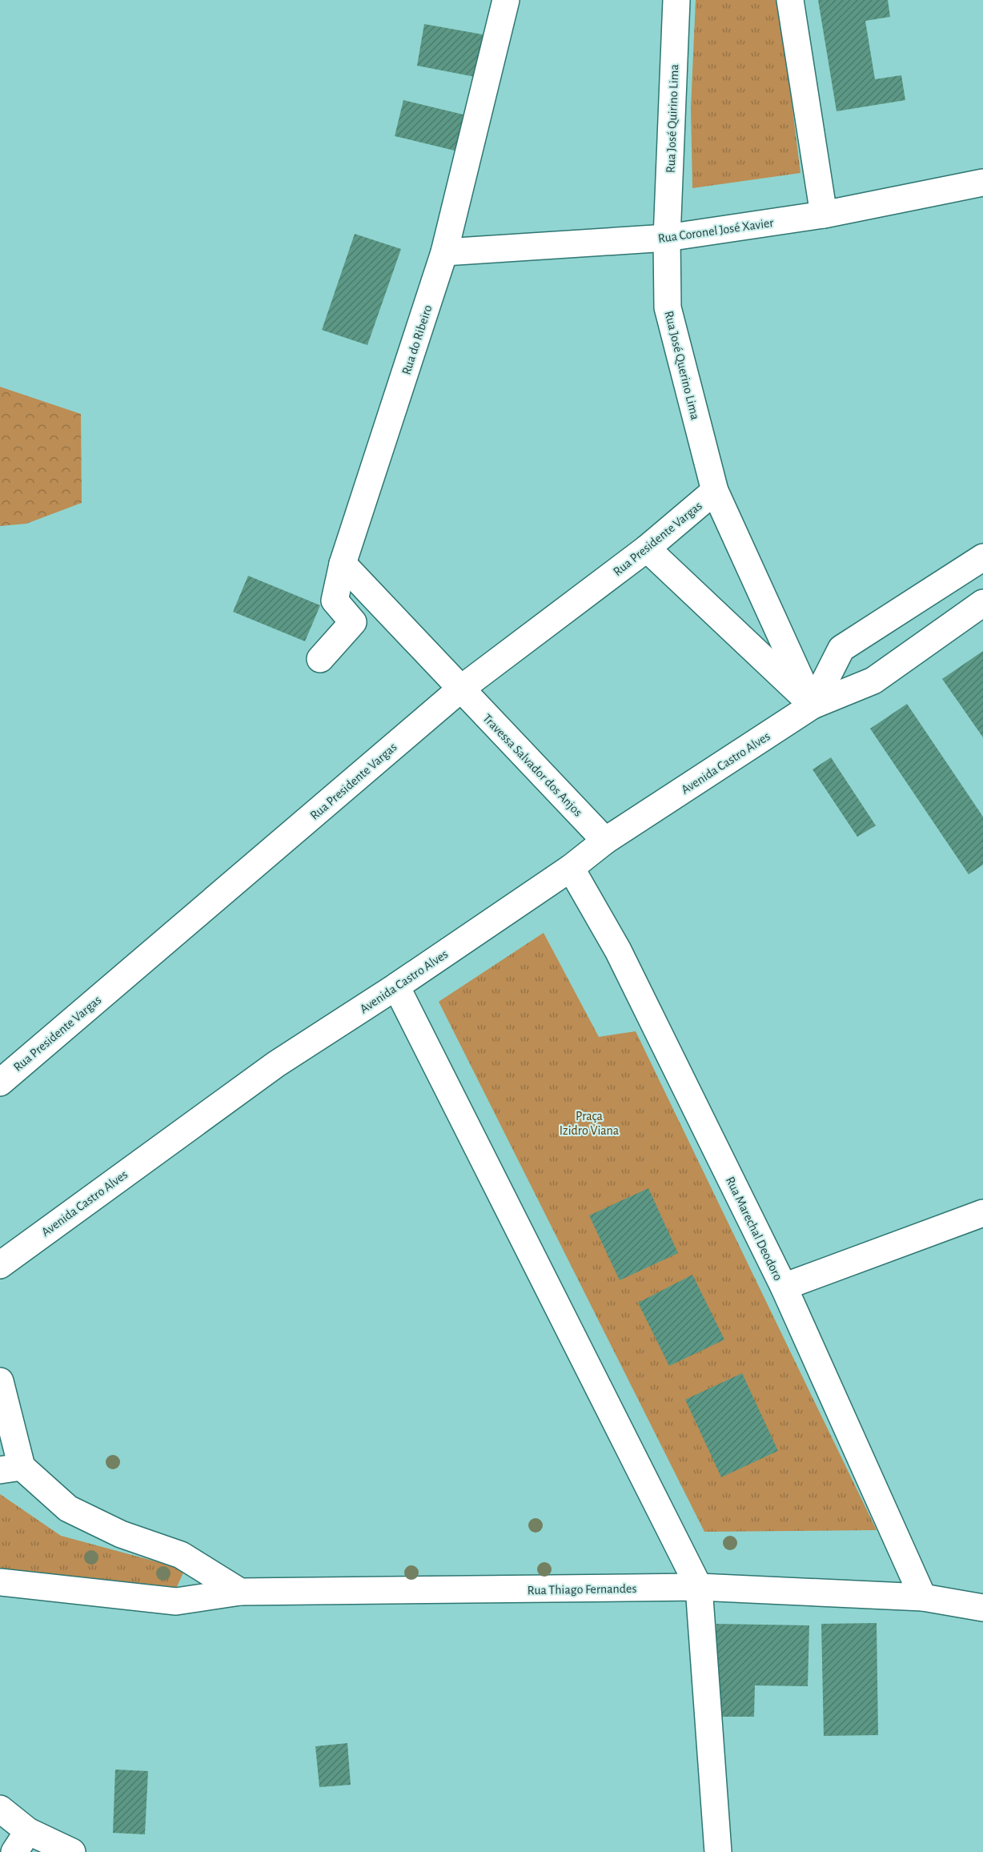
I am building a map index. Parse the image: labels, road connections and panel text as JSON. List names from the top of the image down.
{
  "streets": {
    "street": [
      "Rua José Quirino Lima",
      "Rua Coronel José Xavier",
      "Rua do Ribeiro",
      "Rua José Querino Lima",
      "Rua Presidente Vargas",
      "Avenida Castro Alves",
      "Travessa Salvador dos Anjos",
      "Rua Marechal Deodoro",
      "Rua Thiago Fernandes"
    ]
  },
  "crossings": [
    ["Rua José Quirino Lima", "Rua Coronel José Xavier"],
    ["Rua José Quirino Lima", "Rua José Querino Lima"],
    ["Rua Coronel José Xavier", "Rua do Ribeiro"],
    ["Rua Coronel José Xavier", "Rua José Querino Lima"],
    ["Rua do Ribeiro", "Travessa Salvador dos Anjos"],
    ["Rua José Querino Lima", "Rua Presidente Vargas"],
    ["Rua José Querino Lima", "Avenida Castro Alves"],
    ["Rua Presidente Vargas", "Travessa Salvador dos Anjos"],
    ["Avenida Castro Alves", "Travessa Salvador dos Anjos"],
    ["Avenida Castro Alves", "Rua Marechal Deodoro"],
    ["Rua Marechal Deodoro", "Rua Thiago Fernandes"]
  ],
  "parks": ["Praça Izidro Viana"]
}
